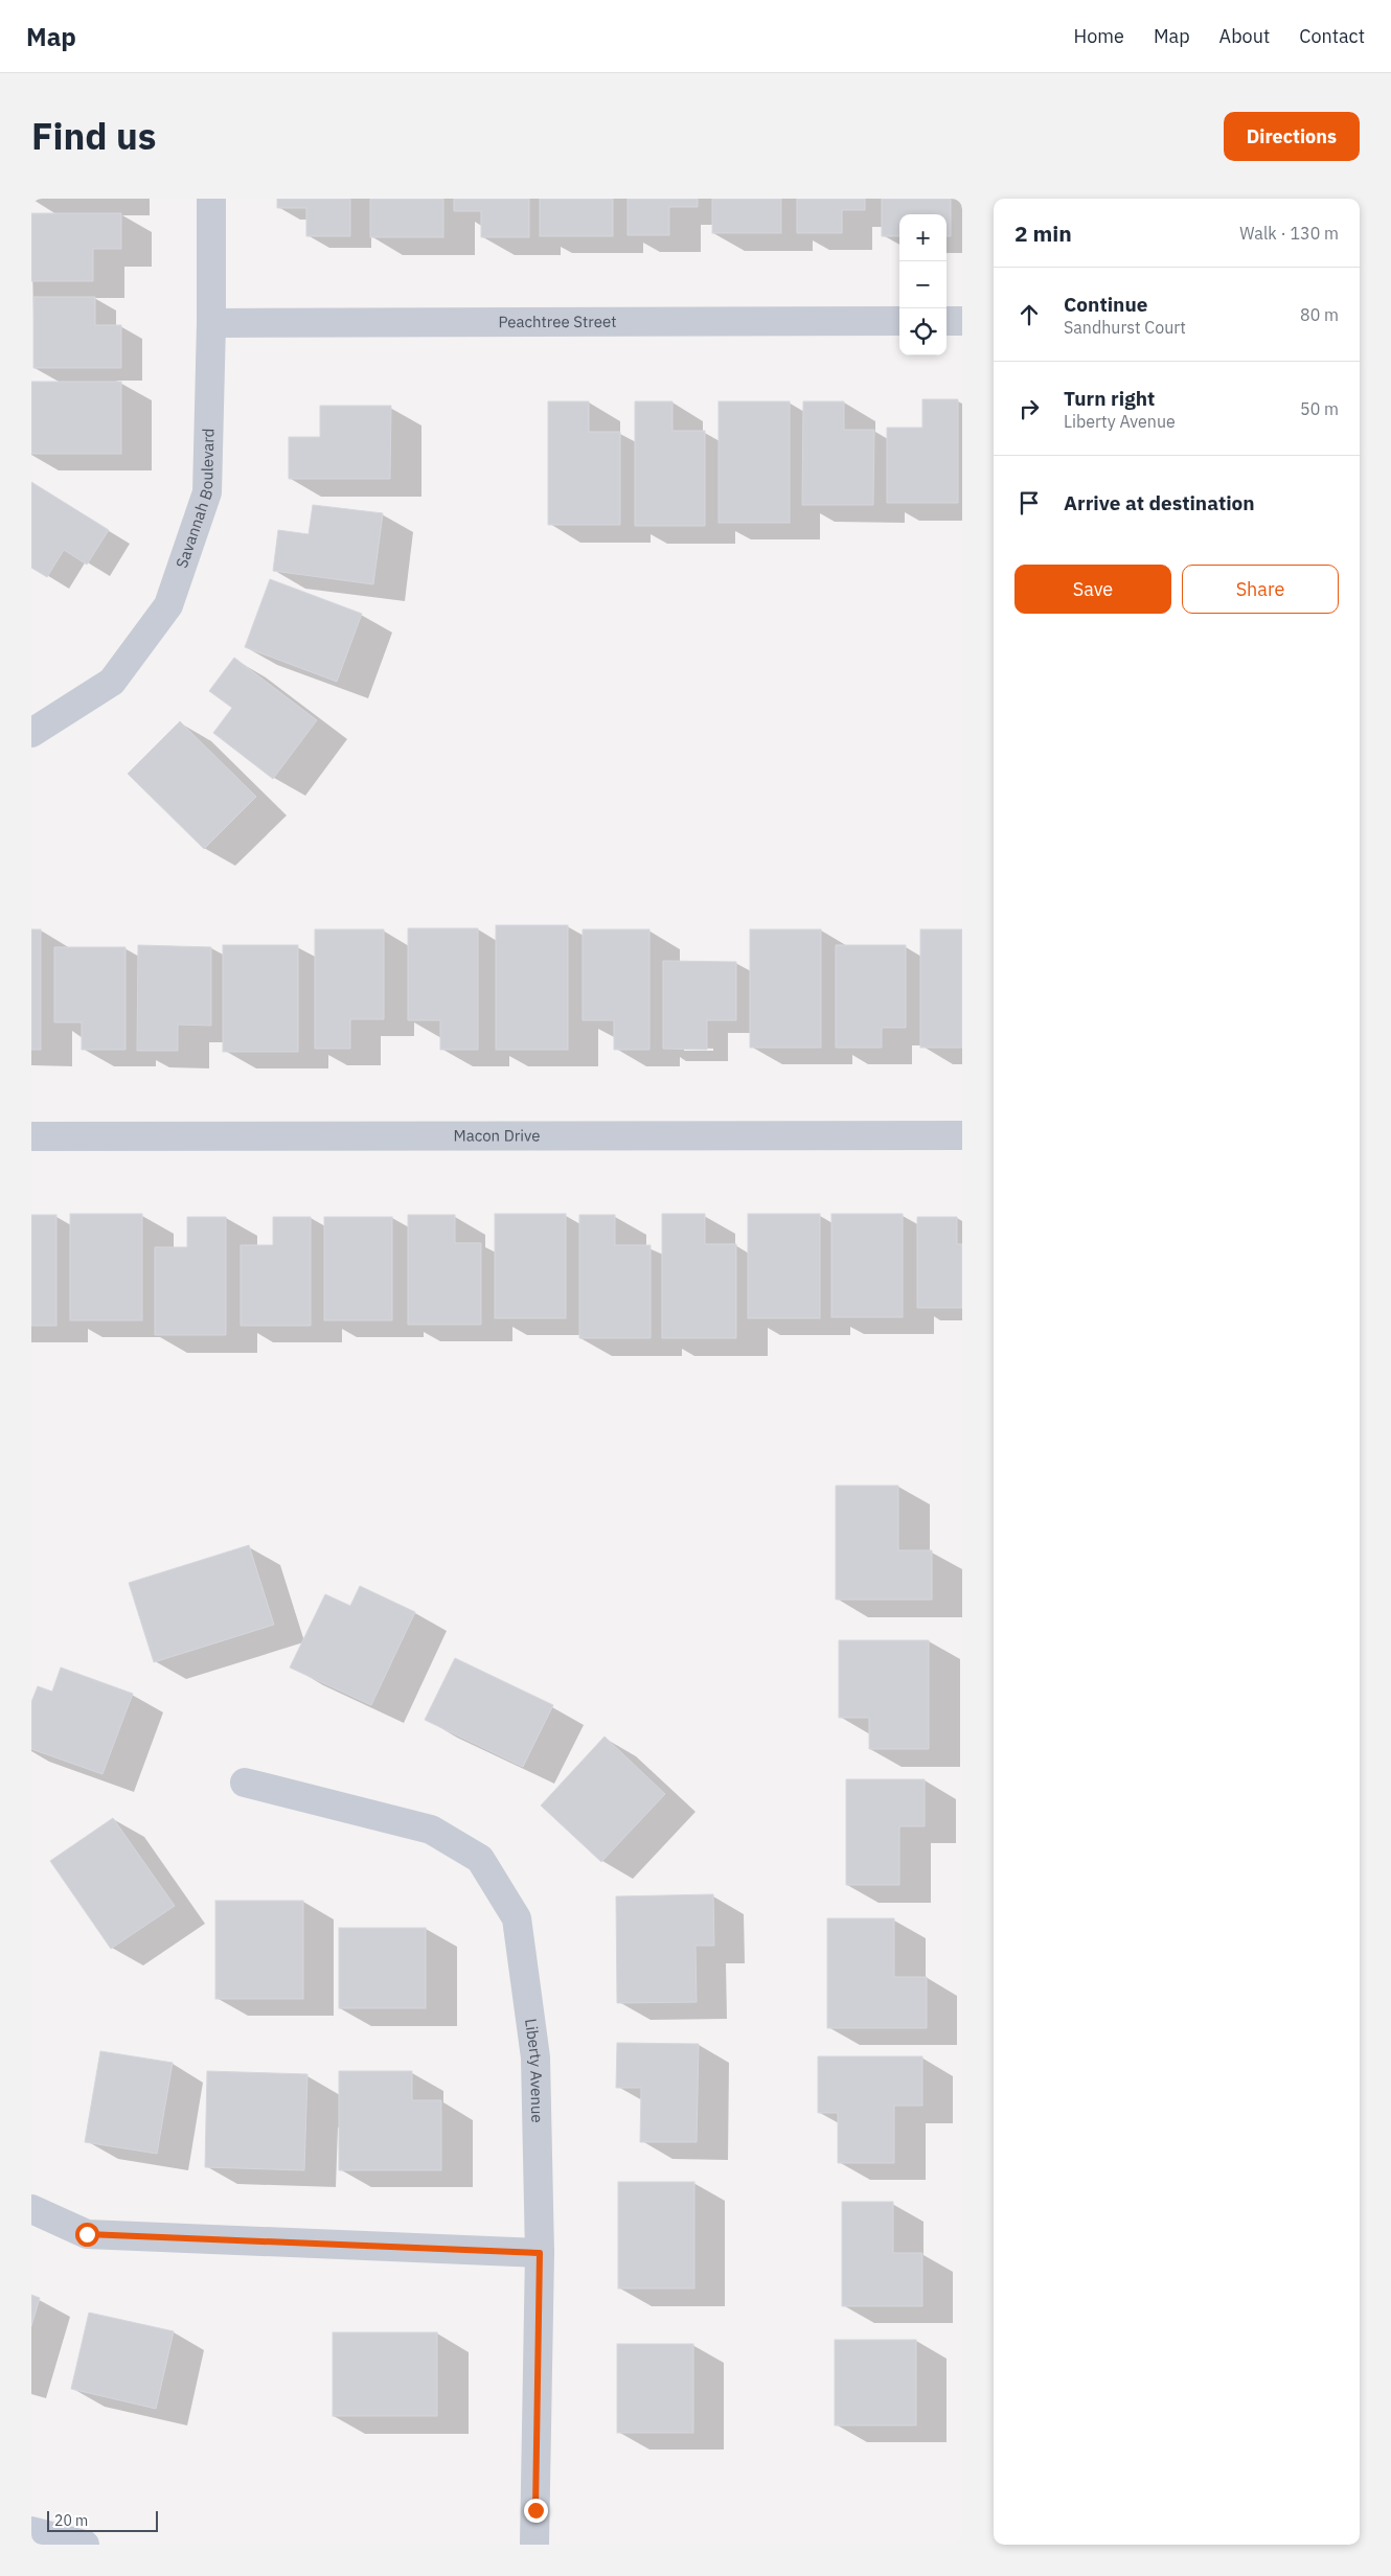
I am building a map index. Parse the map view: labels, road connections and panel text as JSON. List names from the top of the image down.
{
  "streets": {
    "street": [
      "Peachtree Street",
      "Savannah Boulevard",
      "Macon Drive",
      "Liberty Avenue"
    ]
  },
  "crossings": [
    ["Peachtree Street", "Savannah Boulevard"]
  ],
  "scale_bar": "20 m",
  "page": {
    "header": "Map",
    "nav": [
      "Home",
      "Map",
      "About",
      "Contact"
    ],
    "title": "Find us",
    "buttons": [
      "Directions",
      ["Save", "Share"]
    ],
    "heading": ["2 min", "Walk · 130 m"],
    "map_buttons": ["+", "−"],
    "list": [
      ["Continue", "Sandhurst Court", "80 m"],
      ["Turn right", "Liberty Avenue", "50 m"],
      "Arrive at destination"
    ],
    "scale": "20 m"
  }
}
